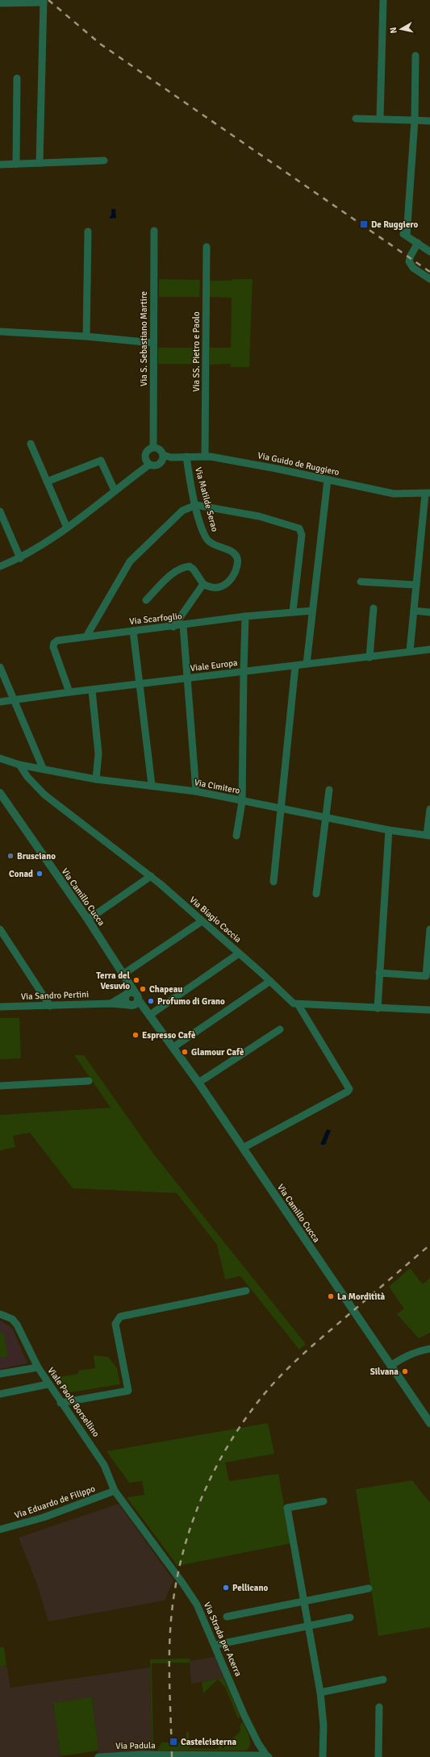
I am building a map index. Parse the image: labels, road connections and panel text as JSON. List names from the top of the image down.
{
  "streets": {
    "street": [
      "Via S. Sebastiano Martire",
      "Via SS. Pietro e Paolo",
      "Via Guido de Ruggiero",
      "Via Matilde Serao",
      "Via Scarfoglio",
      "Viale Europa",
      "Via Cimitero",
      "Via Camillo Cucca",
      "Via Biagio Caccia",
      "Via Sandro Pertini",
      "Viale Paolo Borsellino",
      "Via Eduardo de Filippo",
      "Via Strada per Acerra",
      "Via Padula"
    ]
  },
  "crossings": [
    ["Via S. Sebastiano Martire", "Via Guido de Ruggiero"],
    ["Via SS. Pietro e Paolo", "Via Guido de Ruggiero"],
    ["Via Guido de Ruggiero", "Via Matilde Serao"],
    ["Via Scarfoglio", "Viale Europa"],
    ["Via Cimitero", "Via Biagio Caccia"],
    ["Via Camillo Cucca", "Via Sandro Pertini"],
    ["Viale Paolo Borsellino", "Via Eduardo de Filippo"],
    ["Viale Paolo Borsellino", "Via Strada per Acerra"],
    ["Via Eduardo de Filippo", "Via Strada per Acerra"],
    ["Via Strada per Acerra", "Via Padula"]
  ],
  "places": {
    "transit": ["De Ruggiero", "Castelcisterna"],
    "other": [
      "Brusciano",
      "Conad",
      "Terra del Vesuvio",
      "Chapeau",
      "Profumo di Grano",
      "Espresso Cafè",
      "Glamour Cafè",
      "La Morditità",
      "Silvana",
      "Pellicano"
    ]
  },
  "north": "left"
}
